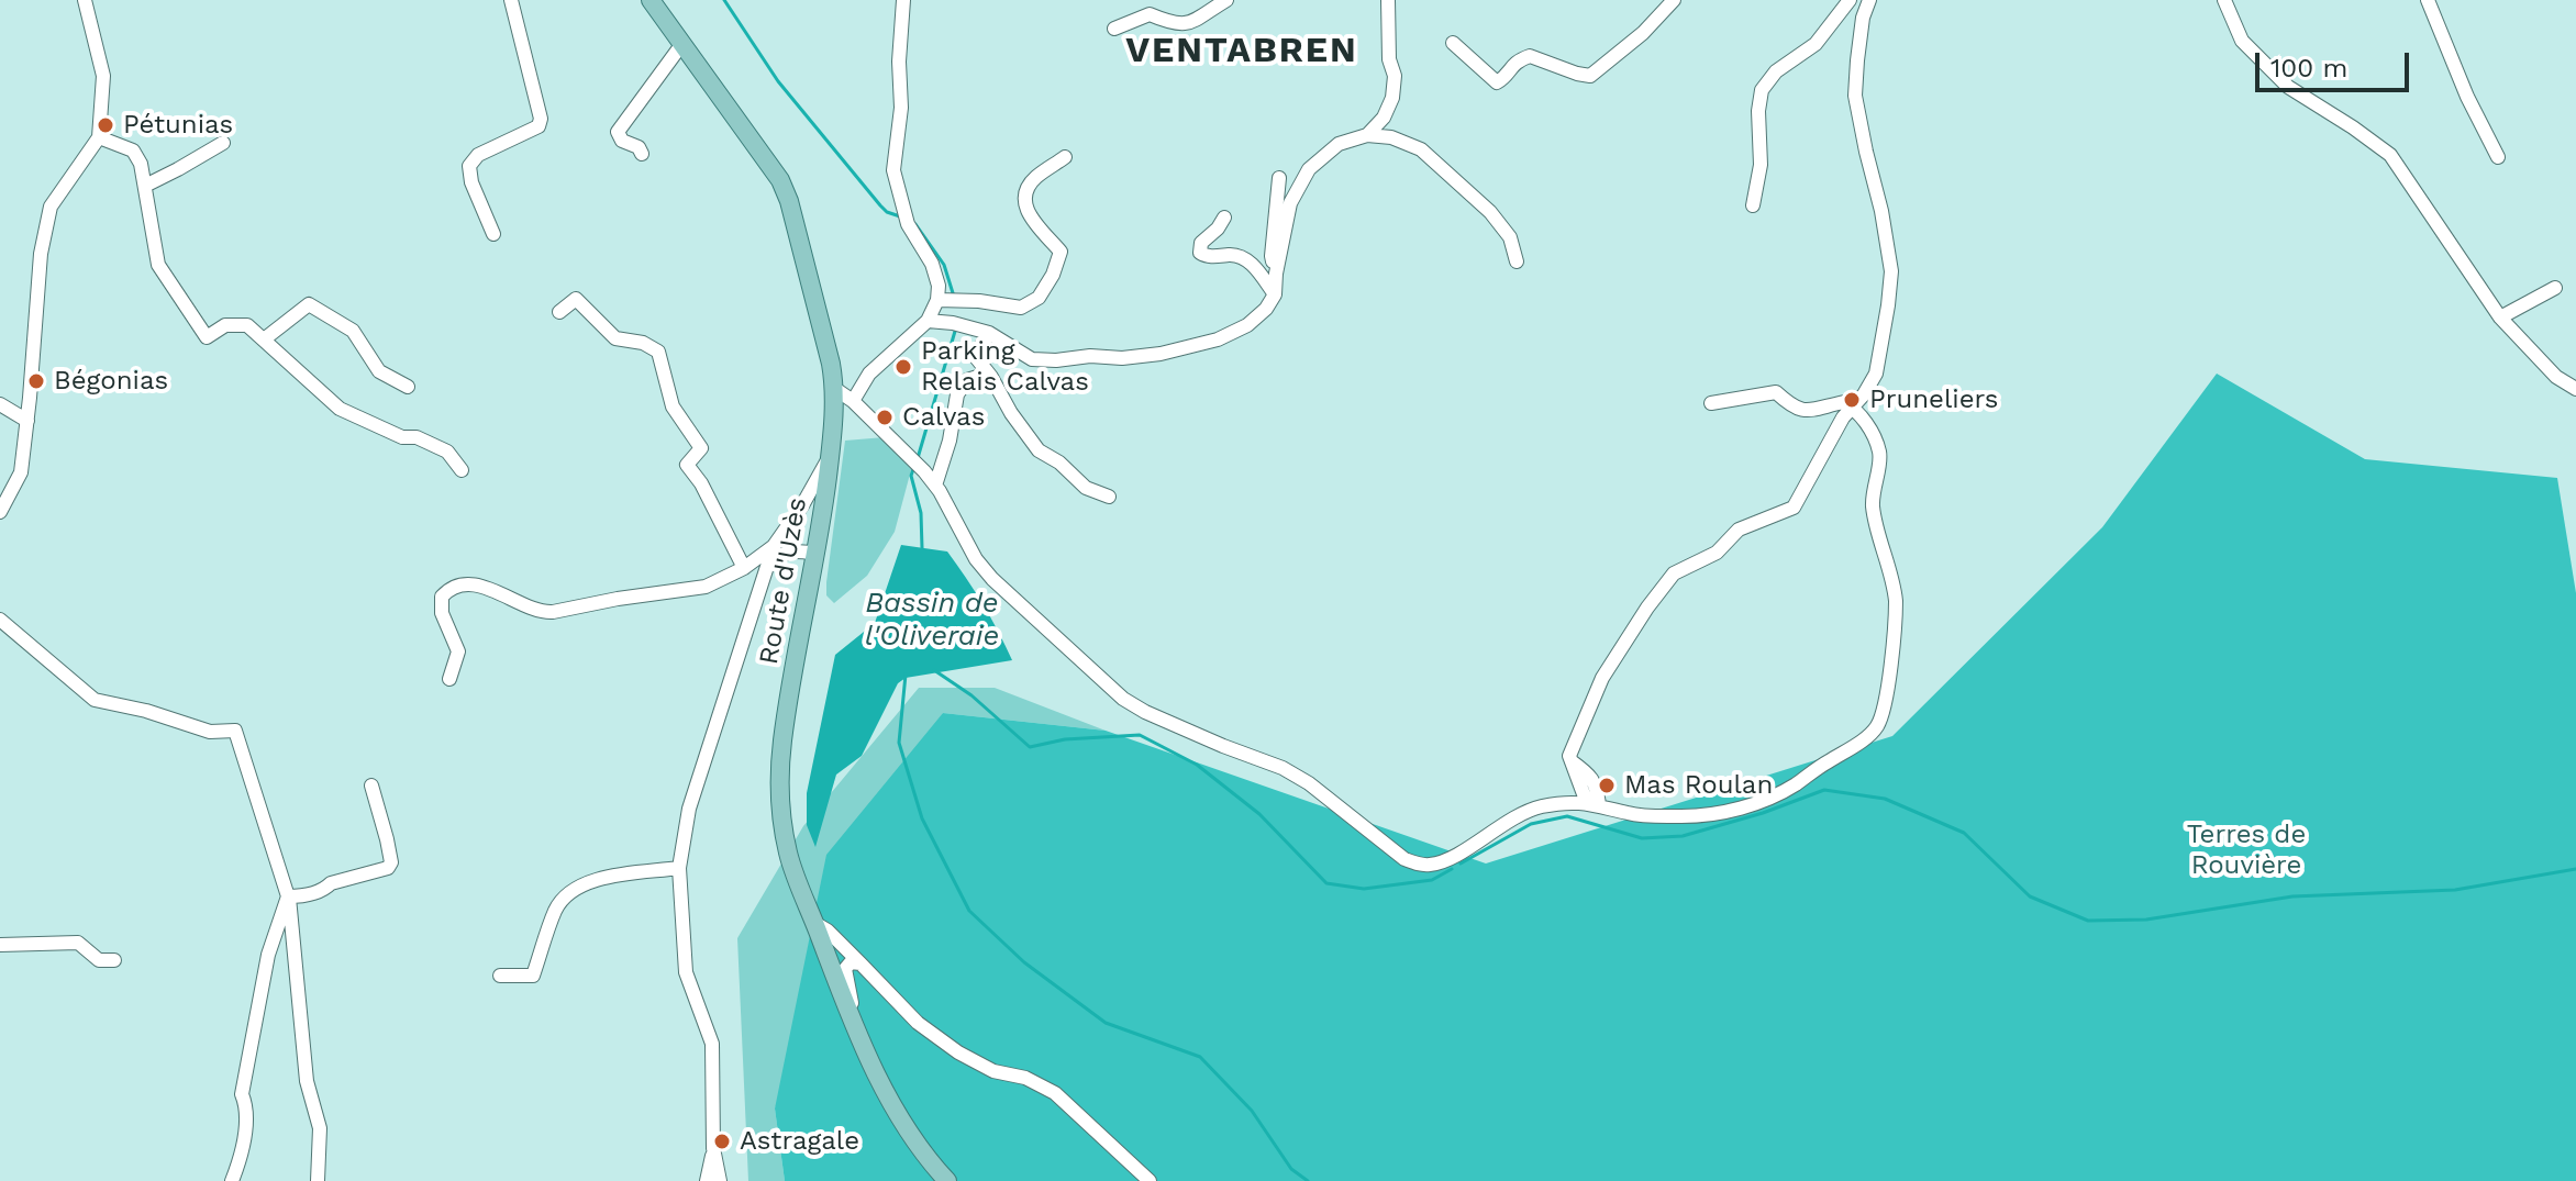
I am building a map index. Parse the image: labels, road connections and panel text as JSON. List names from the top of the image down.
{
  "streets": {
    "main road": ["Route d'Uzès"]
  },
  "districts": ["VENTABREN"],
  "water": ["Bassin de l'Oliveraie"],
  "parks": ["Terres de Rouvière"],
  "places": [
    "Pétunias",
    "Parking Relais Calvas",
    "Bégonias",
    "Pruneliers",
    "Calvas",
    "Mas Roulan",
    "Astragale"
  ],
  "scale_bar": "100 m"
}
